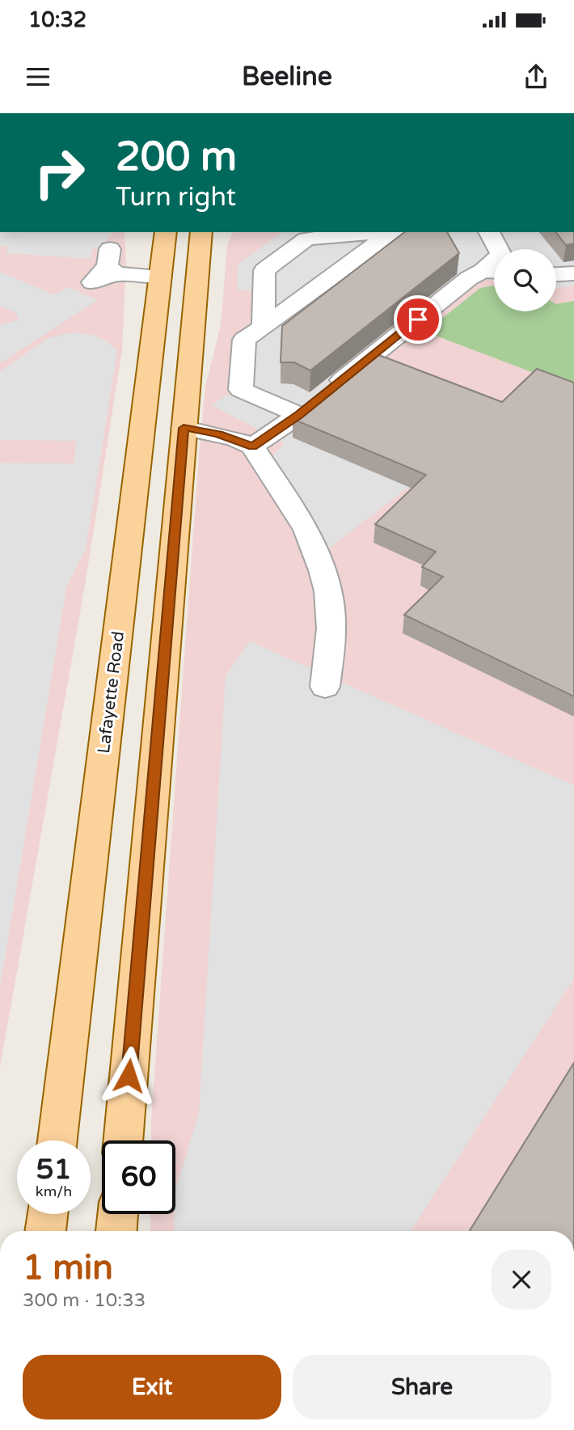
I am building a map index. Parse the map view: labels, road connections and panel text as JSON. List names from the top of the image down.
{
  "streets": {
    "main road": ["Lafayette Road"]
  },
  "page": {
    "status": "10:32",
    "header": "Beeline",
    "turn": ["200 m", "Turn right"],
    "speed": "51 km/h",
    "limit": "60",
    "heading": ["1 min", "300 m · 10:33"],
    "buttons": ["Exit", "Share"]
  }
}
